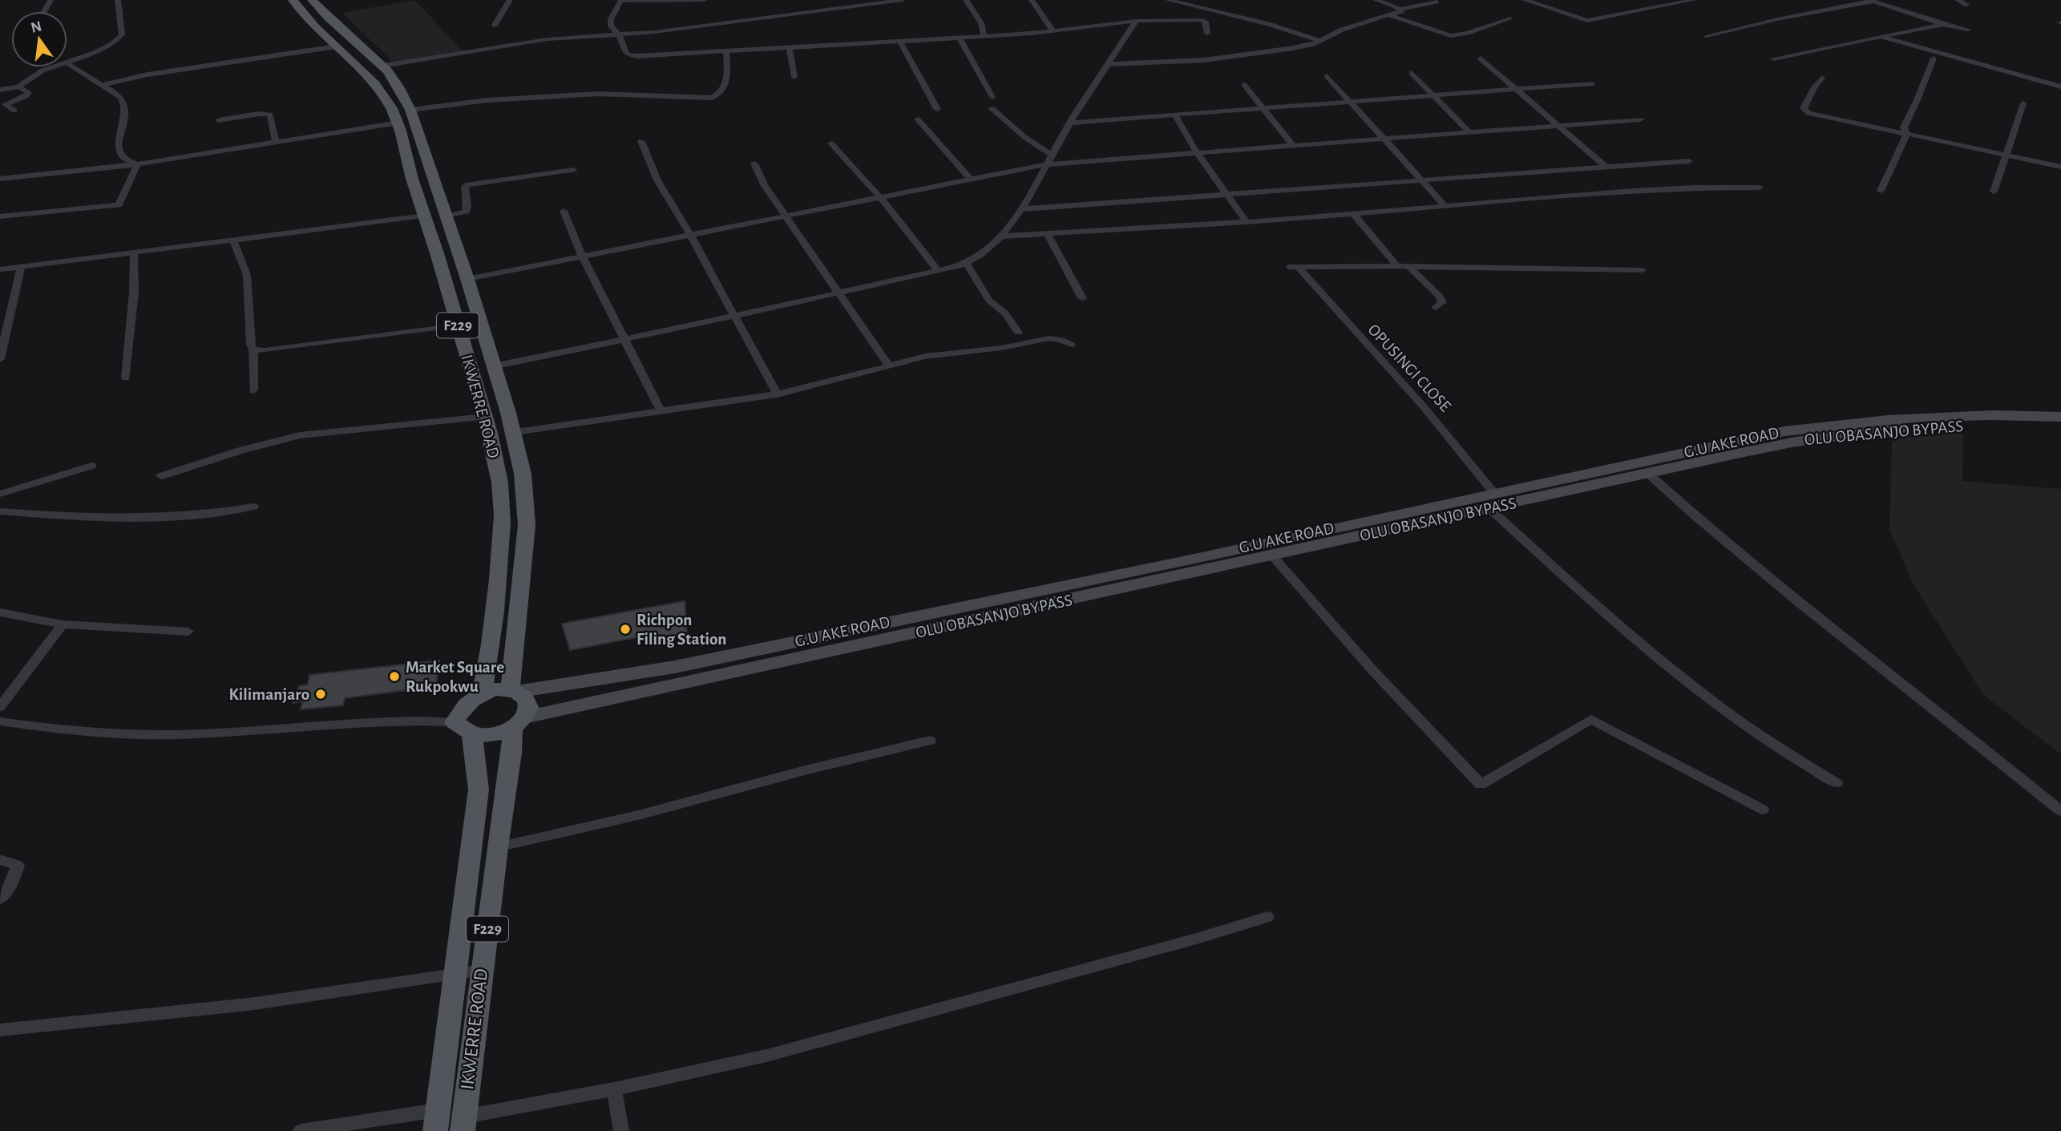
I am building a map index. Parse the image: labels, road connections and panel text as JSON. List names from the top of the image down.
{
  "streets": {
    "main road": [
      "F229",
      "IKWERRE ROAD",
      "OLU OBASANJO BYPASS",
      "G.U AKE ROAD"
    ],
    "street": ["OPUSINGI CLOSE"]
  },
  "crossings": [
    ["F229", "IKWERRE ROAD"],
    ["F229", "OLU OBASANJO BYPASS"],
    ["F229", "G.U AKE ROAD"],
    ["OPUSINGI CLOSE", "OLU OBASANJO BYPASS"],
    ["OPUSINGI CLOSE", "G.U AKE ROAD"],
    ["IKWERRE ROAD", "OLU OBASANJO BYPASS"],
    ["IKWERRE ROAD", "G.U AKE ROAD"],
    ["OLU OBASANJO BYPASS", "G.U AKE ROAD"]
  ],
  "places": ["Richpon Filing Station", "Market Square Rukpokwu", "Kilimanjaro"],
  "north": "top"
}
